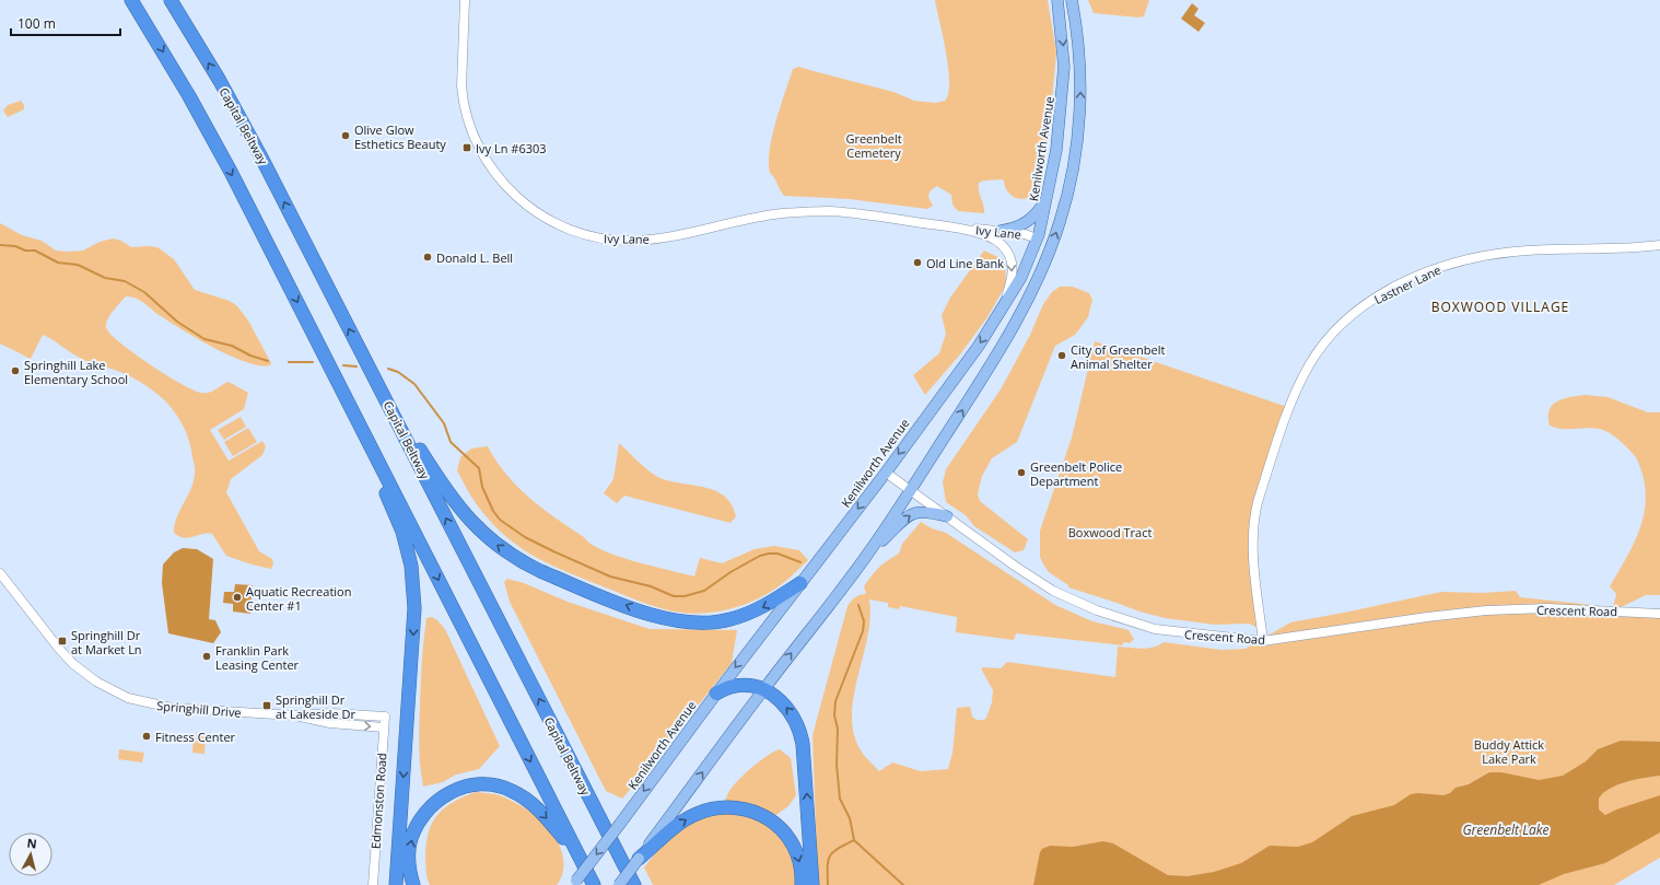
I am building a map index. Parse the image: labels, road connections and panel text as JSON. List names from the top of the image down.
{
  "streets": {
    "highway": ["Capital Beltway"],
    "main road": ["Kenilworth Avenue"],
    "street": [
      "Ivy Lane",
      "Lastner Lane",
      "Crescent Road",
      "Springhill Drive",
      "Edmonston Road"
    ]
  },
  "crossings": [
    ["Kenilworth Avenue", "Ivy Lane"],
    ["Kenilworth Avenue", "Crescent Road"],
    ["Lastner Lane", "Crescent Road"],
    ["Springhill Drive", "Edmonston Road"]
  ],
  "districts": ["BOXWOOD VILLAGE"],
  "water": ["Greenbelt Lake"],
  "parks": ["Greenbelt Cemetery", "Boxwood Tract", "Buddy Attick Lake Park"],
  "places": {
    "other": [
      "Olive Glow Esthetics Beauty",
      "Donald L. Bell",
      "Old Line Bank",
      "City of Greenbelt Animal Shelter",
      "Springhill Lake Elementary School",
      "Greenbelt Police Department",
      "Aquatic Recreation Center #1",
      "Franklin Park Leasing Center",
      "Fitness Center"
    ],
    "transit": ["Ivy Ln #6303", "Springhill Dr at Market Ln", "Springhill Dr at Lakeside Dr"]
  },
  "scale_bar": "100 m",
  "north": "top"
}
